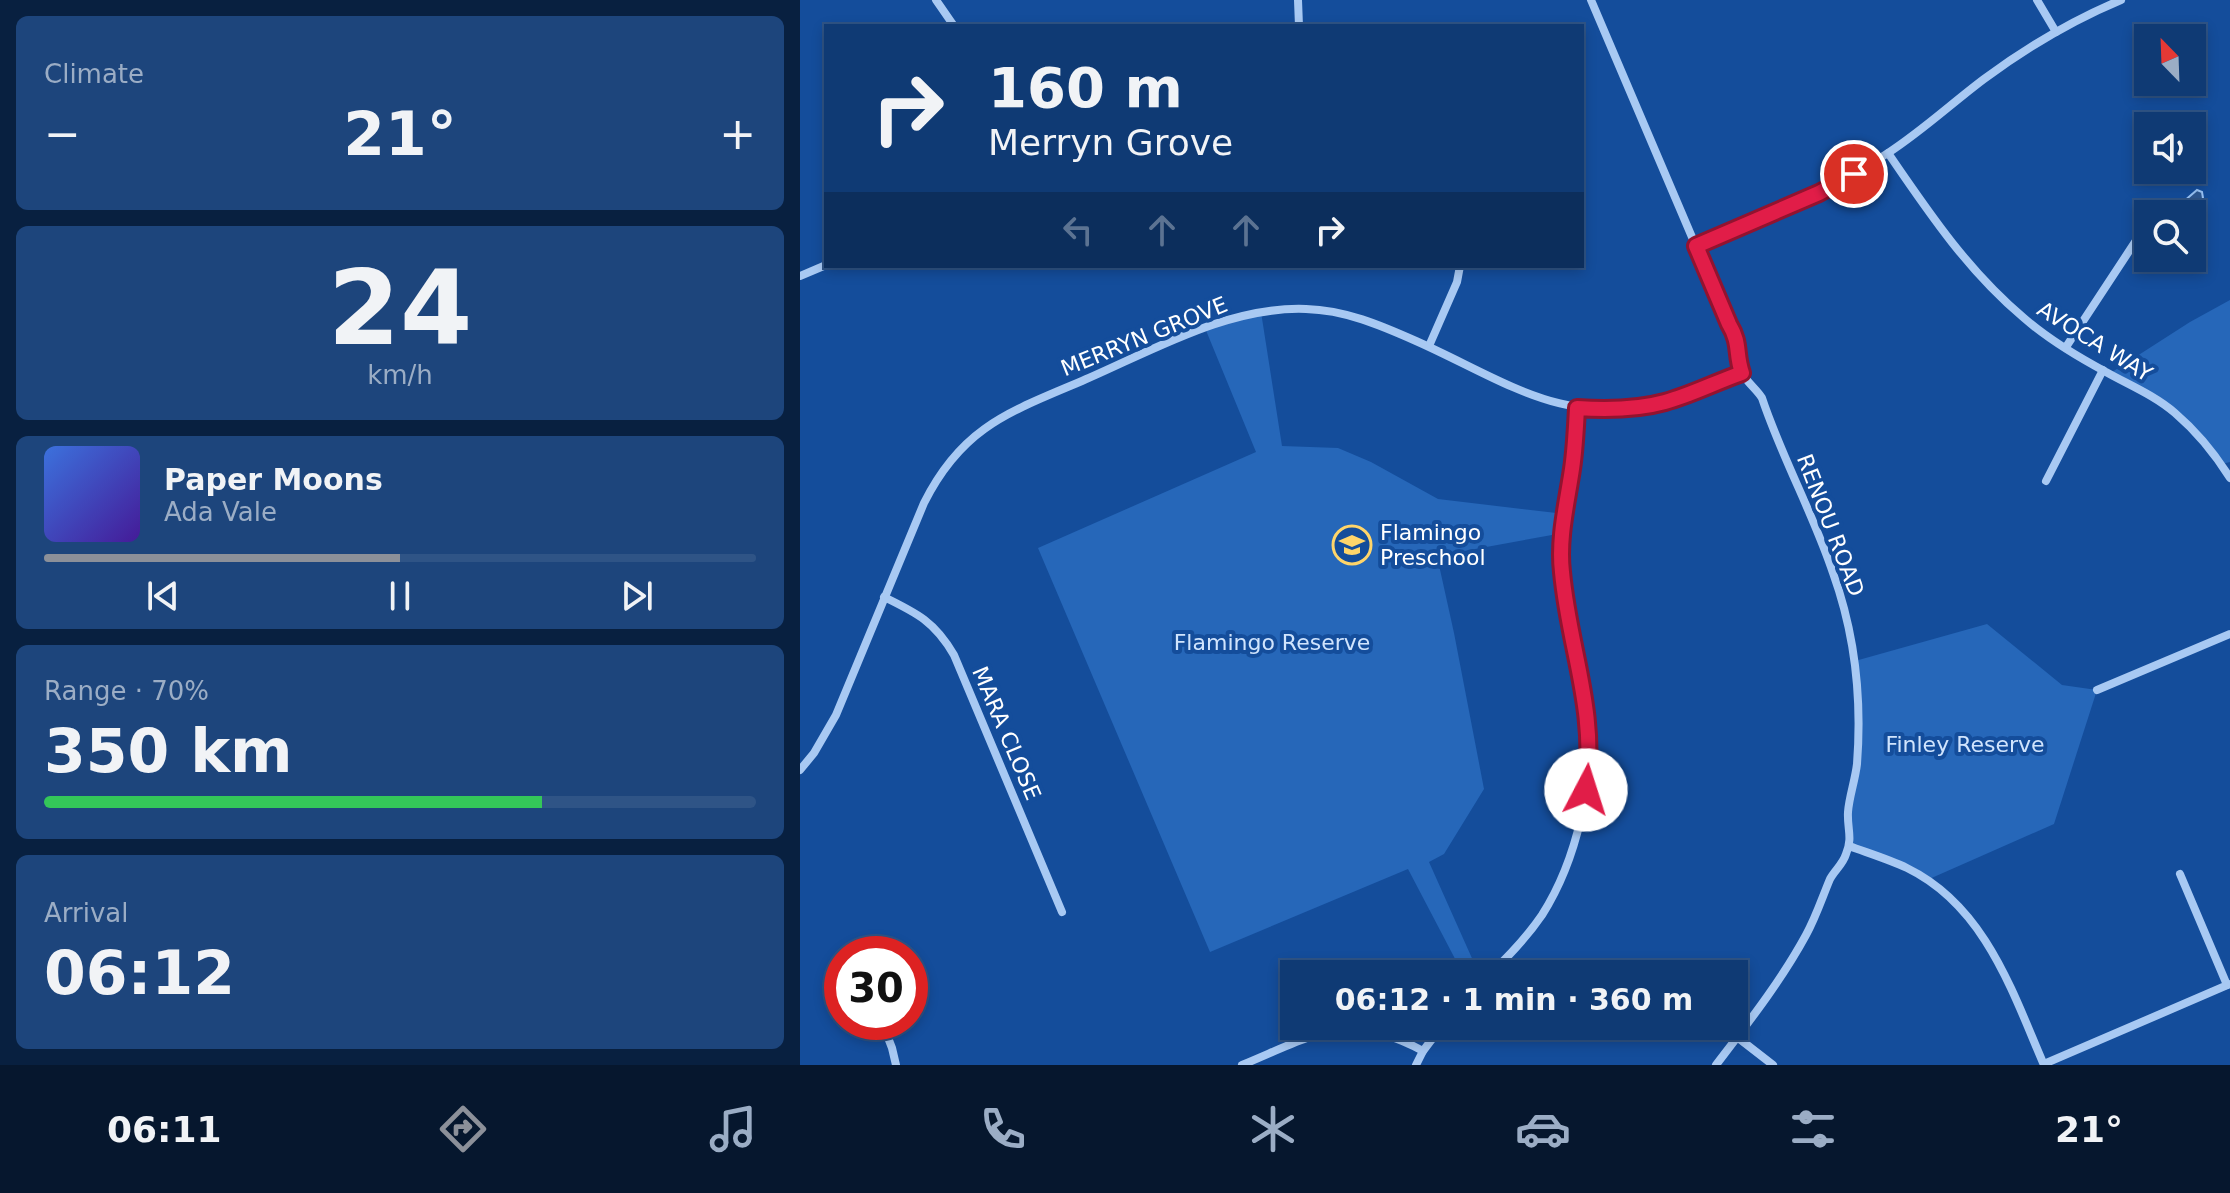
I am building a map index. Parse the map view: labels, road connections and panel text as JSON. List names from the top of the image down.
{
  "streets": {
    "street": [
      "MERRYN GROVE",
      "AVOCA WAY",
      "RENOU ROAD",
      "MARA CLOSE"
    ]
  },
  "crossings": [
    ["MERRYN GROVE", "RENOU ROAD"],
    ["MERRYN GROVE", "MARA CLOSE"]
  ],
  "parks": ["Flamingo Reserve", "Finley Reserve"],
  "places": {
    "school or university": ["Flamingo Preschool"]
  },
  "north": "top left",
  "page": {
    "tile": [
      "Climate",
      ["24", "km/h"],
      ["Range · 70%", "350 km"],
      ["Arrival", "06:12"]
    ],
    "turn": ["160 m", "Merryn Grove"],
    "heat": ["−", "21°", "+"],
    "song": ["Paper Moons", "Ada Vale"],
    "limit": "30",
    "trip": "06:12 · 1 min · 360 m",
    "tabs": ["06:11", "21°"]
  }
}
